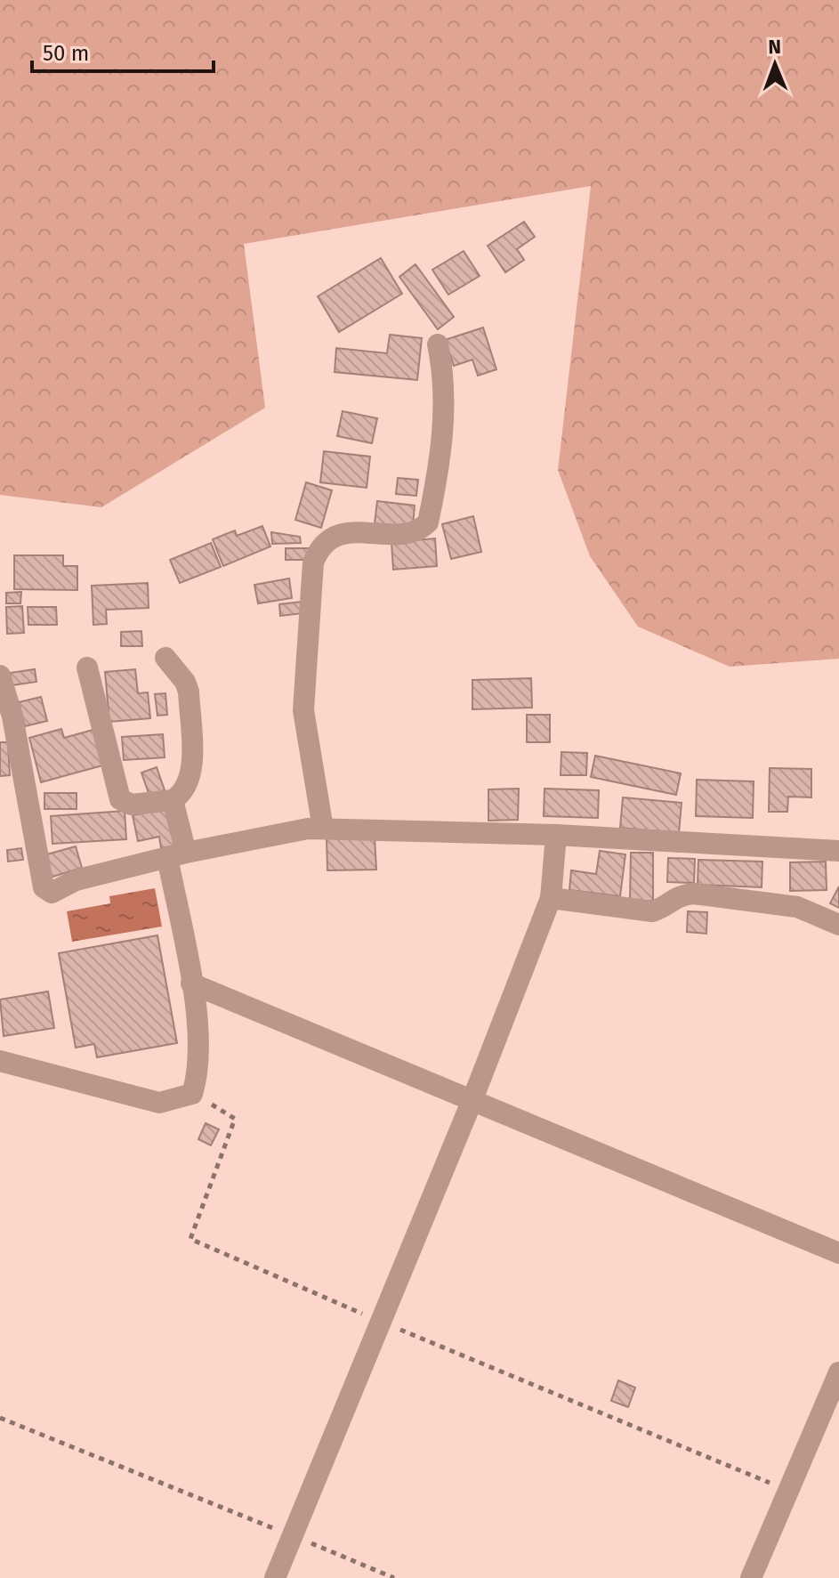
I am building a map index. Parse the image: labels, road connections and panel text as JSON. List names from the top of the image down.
{
  "scale_bar": "50 m",
  "north": "top"
}
